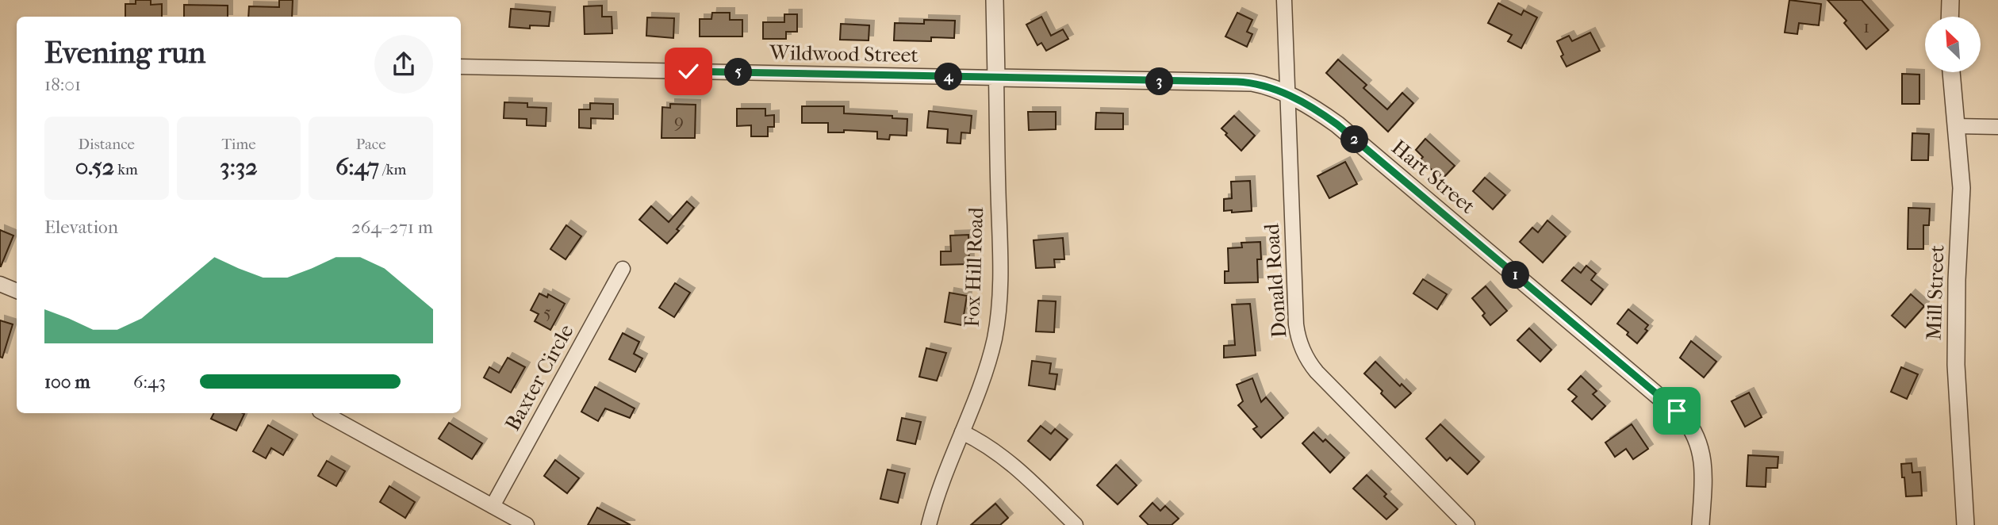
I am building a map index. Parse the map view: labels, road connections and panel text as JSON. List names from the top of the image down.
{
  "streets": {
    "street": [
      "Wildwood Street",
      "Hart Street",
      "Fox Hill Road",
      "Donald Road",
      "Mill Street",
      "Baxter Circle"
    ]
  },
  "crossings": [
    ["Wildwood Street", "Hart Street"],
    ["Wildwood Street", "Fox Hill Road"],
    ["Hart Street", "Fox Hill Road"],
    ["Hart Street", "Donald Road"]
  ],
  "house_numbers": ["1", "9", "5"],
  "north": "top left",
  "page": {
    "heading": ["Evening run", "18:01"],
    "pins": [
      "5",
      "4",
      "3",
      "2",
      "1"
    ],
    "stats": [
      ["Distance", "0.52 km"],
      ["Time", "3:32"],
      ["Pace", "6:47 /km"]
    ],
    "chart": ["Elevation", "264–271 m"],
    "list": [
      {
        "name": "100 m",
        "note": "6:43"
      }
    ]
  }
}
